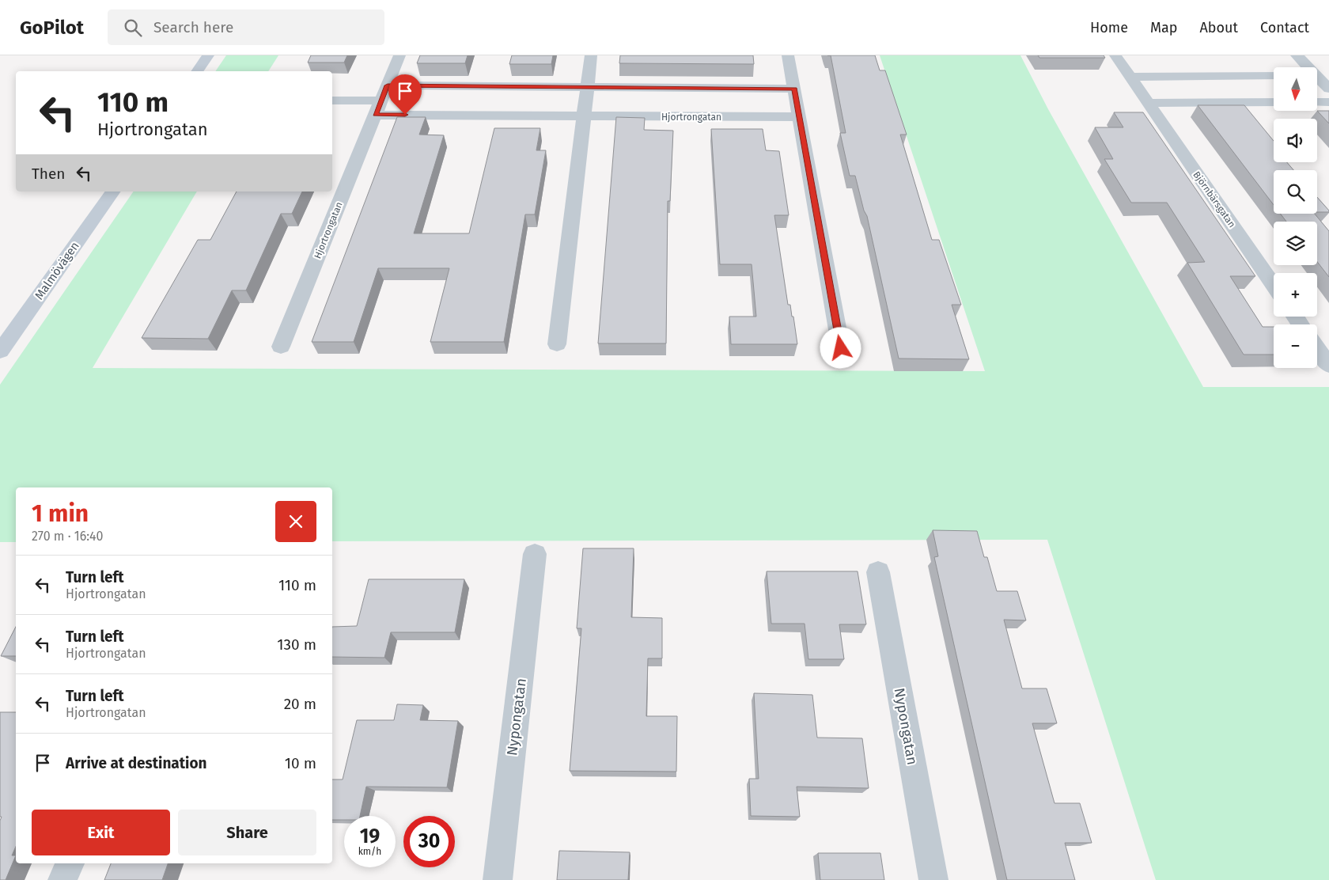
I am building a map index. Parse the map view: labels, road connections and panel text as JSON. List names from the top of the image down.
{
  "streets": {
    "main road": ["Malmövägen"],
    "street": ["Hjortrongatan", "Björnbärsgatan", "Nypongatan"]
  },
  "north": "bottom",
  "page": {
    "header": "GoPilot",
    "search": "Search here",
    "nav": [
      "Home",
      "Map",
      "About",
      "Contact"
    ],
    "map_buttons": ["+", "−"],
    "turn": ["110 m", "Hjortrongatan"],
    "then": "Then",
    "heading": ["1 min", "270 m · 16:40"],
    "list": [
      {
        "name": "Turn left",
        "note": "Hjortrongatan",
        "value": "110 m"
      },
      {
        "name": "Turn left",
        "note": "Hjortrongatan",
        "value": "130 m"
      },
      {
        "name": "Turn left",
        "note": "Hjortrongatan",
        "value": "20 m"
      },
      {
        "name": "Arrive at destination",
        "value": "10 m"
      }
    ],
    "buttons": ["Exit", "Share"],
    "speed": "19 km/h",
    "limit": "30"
  }
}
